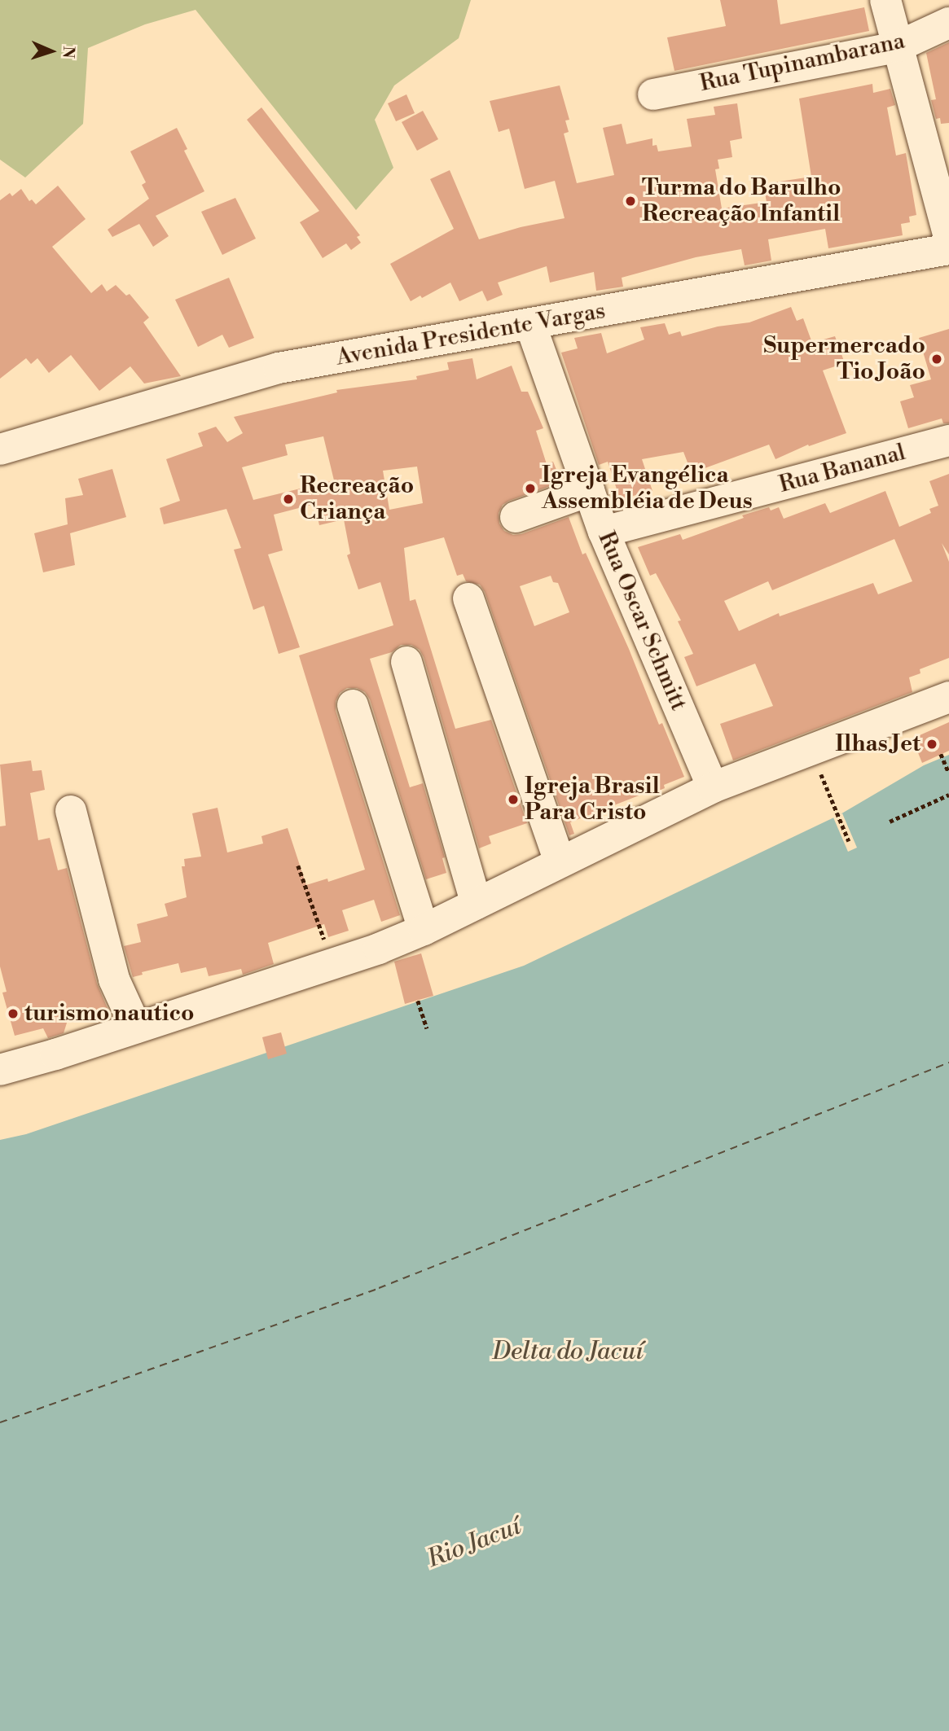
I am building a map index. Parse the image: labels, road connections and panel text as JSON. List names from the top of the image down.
{
  "streets": {
    "street": [
      "Rua Tupinambarana",
      "Avenida Presidente Vargas",
      "Rua Bananal",
      "Rua Oscar Schmitt"
    ]
  },
  "crossings": [
    ["Avenida Presidente Vargas", "Rua Oscar Schmitt"],
    ["Rua Bananal", "Rua Oscar Schmitt"]
  ],
  "water": ["Delta do Jacuí", "Rio Jacuí"],
  "places": [
    "Turma do Barulho Recreação Infantil",
    "Supermercado Tio João",
    "Igreja Evangélica Assembléia de Deus",
    "Recreação Criança",
    "Ilhas Jet",
    "Igreja Brasil Para Cristo",
    "turismo nautico"
  ],
  "north": "right"
}
